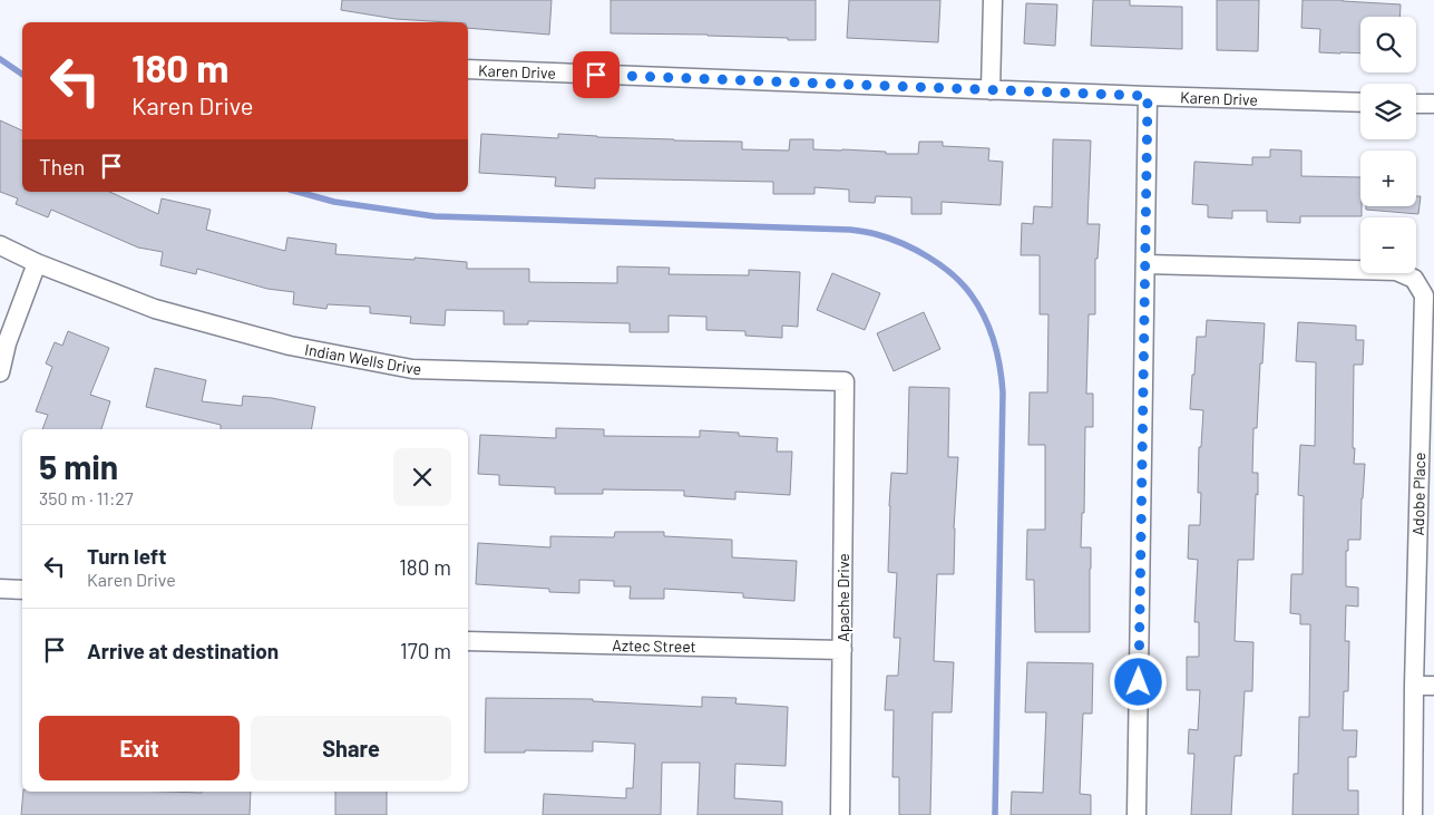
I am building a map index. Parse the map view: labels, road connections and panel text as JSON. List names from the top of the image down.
{
  "streets": {
    "street": [
      "Karen Drive",
      "Indian Wells Drive",
      "Adobe Place",
      "Apache Drive",
      "Aztec Street"
    ]
  },
  "crossings": [
    ["Indian Wells Drive", "Apache Drive"],
    ["Apache Drive", "Aztec Street"]
  ],
  "page": {
    "map_buttons": ["+", "−"],
    "turn": ["180 m", "Karen Drive"],
    "then": "Then",
    "heading": ["5 min", "350 m · 11:27"],
    "list": [
      {
        "name": "Turn left",
        "note": "Karen Drive",
        "value": "180 m"
      },
      {
        "name": "Arrive at destination",
        "value": "170 m"
      }
    ],
    "buttons": ["Exit", "Share"]
  }
}
